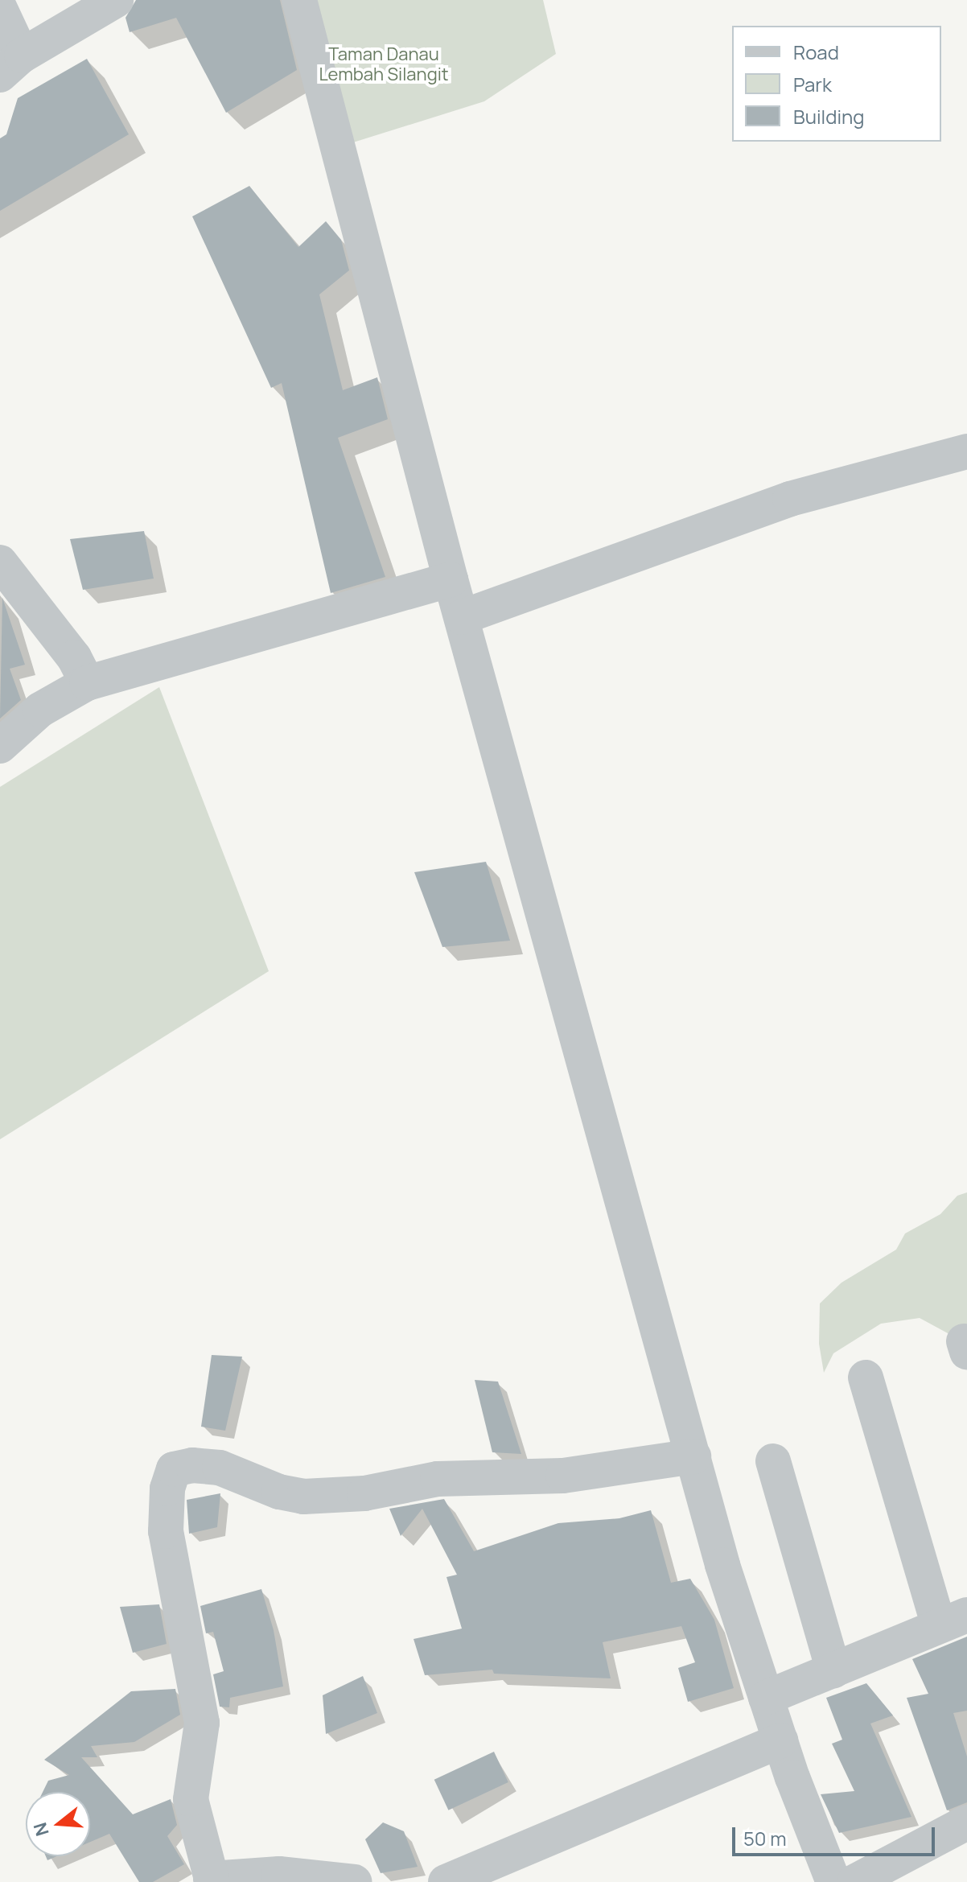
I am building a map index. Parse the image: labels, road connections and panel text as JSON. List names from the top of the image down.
{
  "parks": ["Taman Danau Lembah Silangit"],
  "legend": ["Road", "Park", "Building"],
  "scale_bar": "50 m",
  "north": "left"
}
